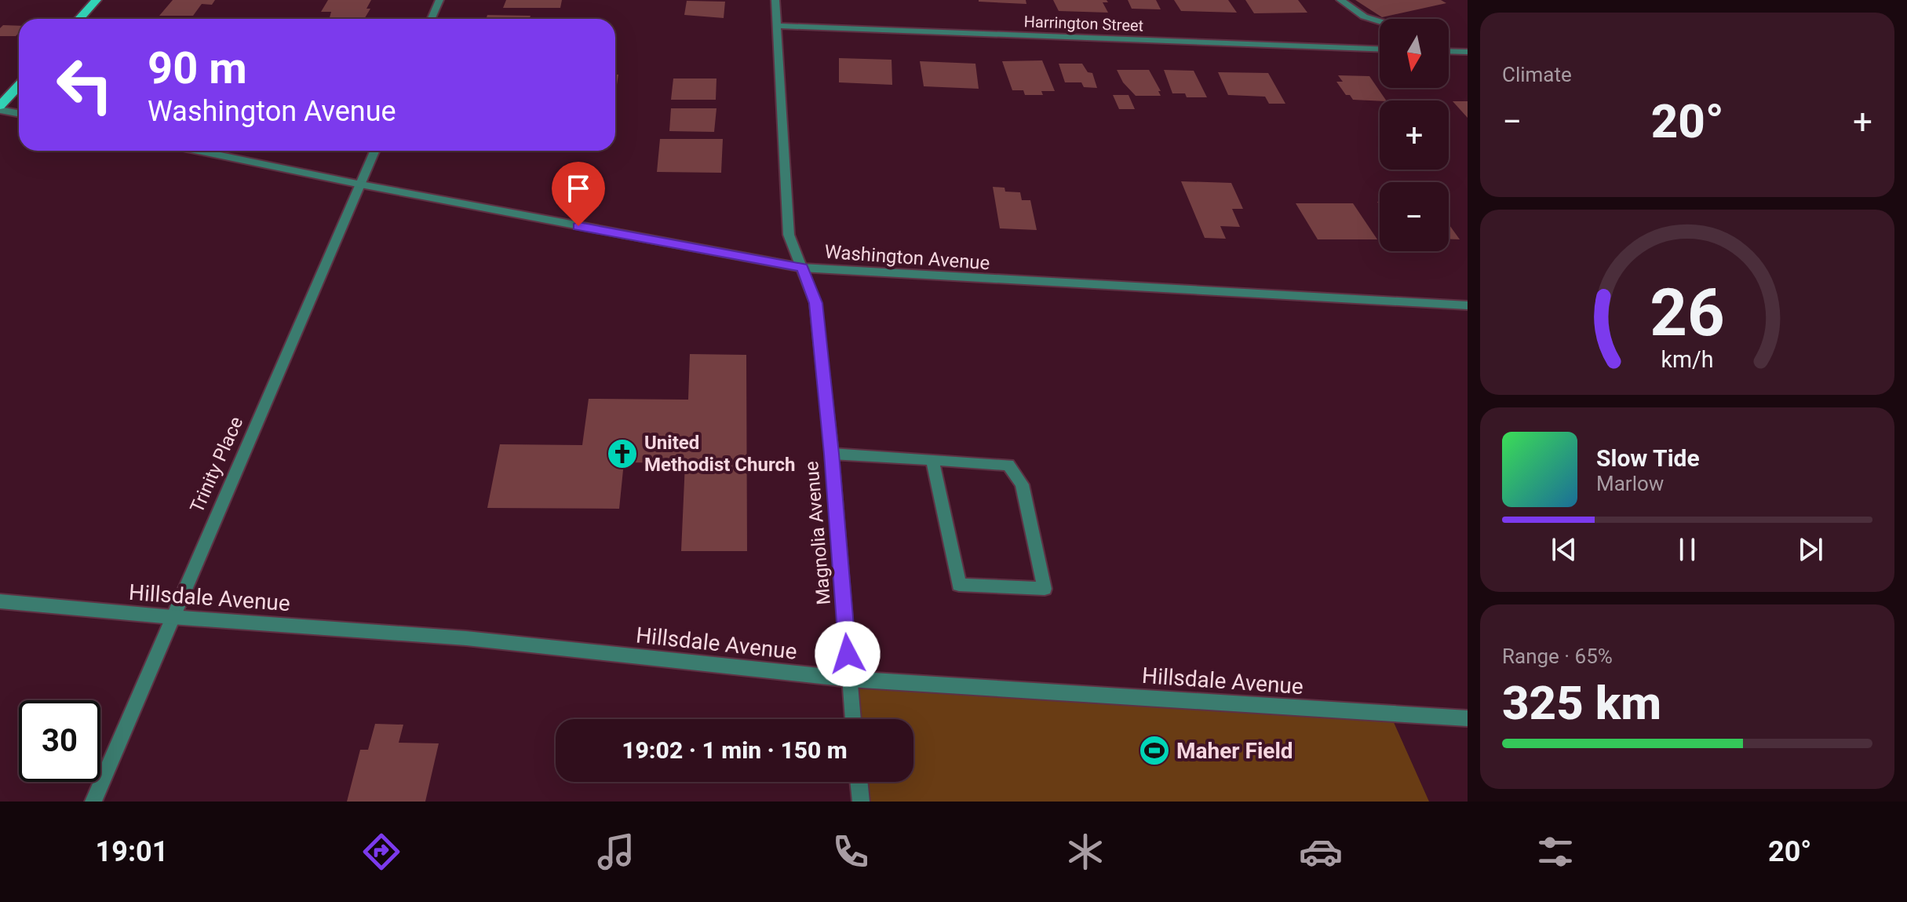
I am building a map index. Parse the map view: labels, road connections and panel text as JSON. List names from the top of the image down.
{
  "streets": {
    "street": [
      "Harrington Street",
      "Washington Avenue",
      "Trinity Place",
      "Magnolia Avenue",
      "Hillsdale Avenue"
    ]
  },
  "crossings": [
    ["Harrington Street", "Magnolia Avenue"],
    ["Washington Avenue", "Trinity Place"],
    ["Washington Avenue", "Magnolia Avenue"],
    ["Trinity Place", "Hillsdale Avenue"],
    ["Magnolia Avenue", "Hillsdale Avenue"]
  ],
  "places": {
    "church": ["United Methodist Church"],
    "sports": ["Maher Field"]
  },
  "north": "bottom",
  "page": {
    "tile": [
      "Climate",
      ["Range · 65%", "325 km"]
    ],
    "map_buttons": ["+", "−"],
    "turn": ["90 m", "Washington Avenue"],
    "heat": ["−", "20°", "+"],
    "song": ["Slow Tide", "Marlow"],
    "limit": "30",
    "trip": "19:02 · 1 min · 150 m",
    "tabs": ["19:01", "20°"],
    "gauge": ["26", "km/h"]
  }
}
